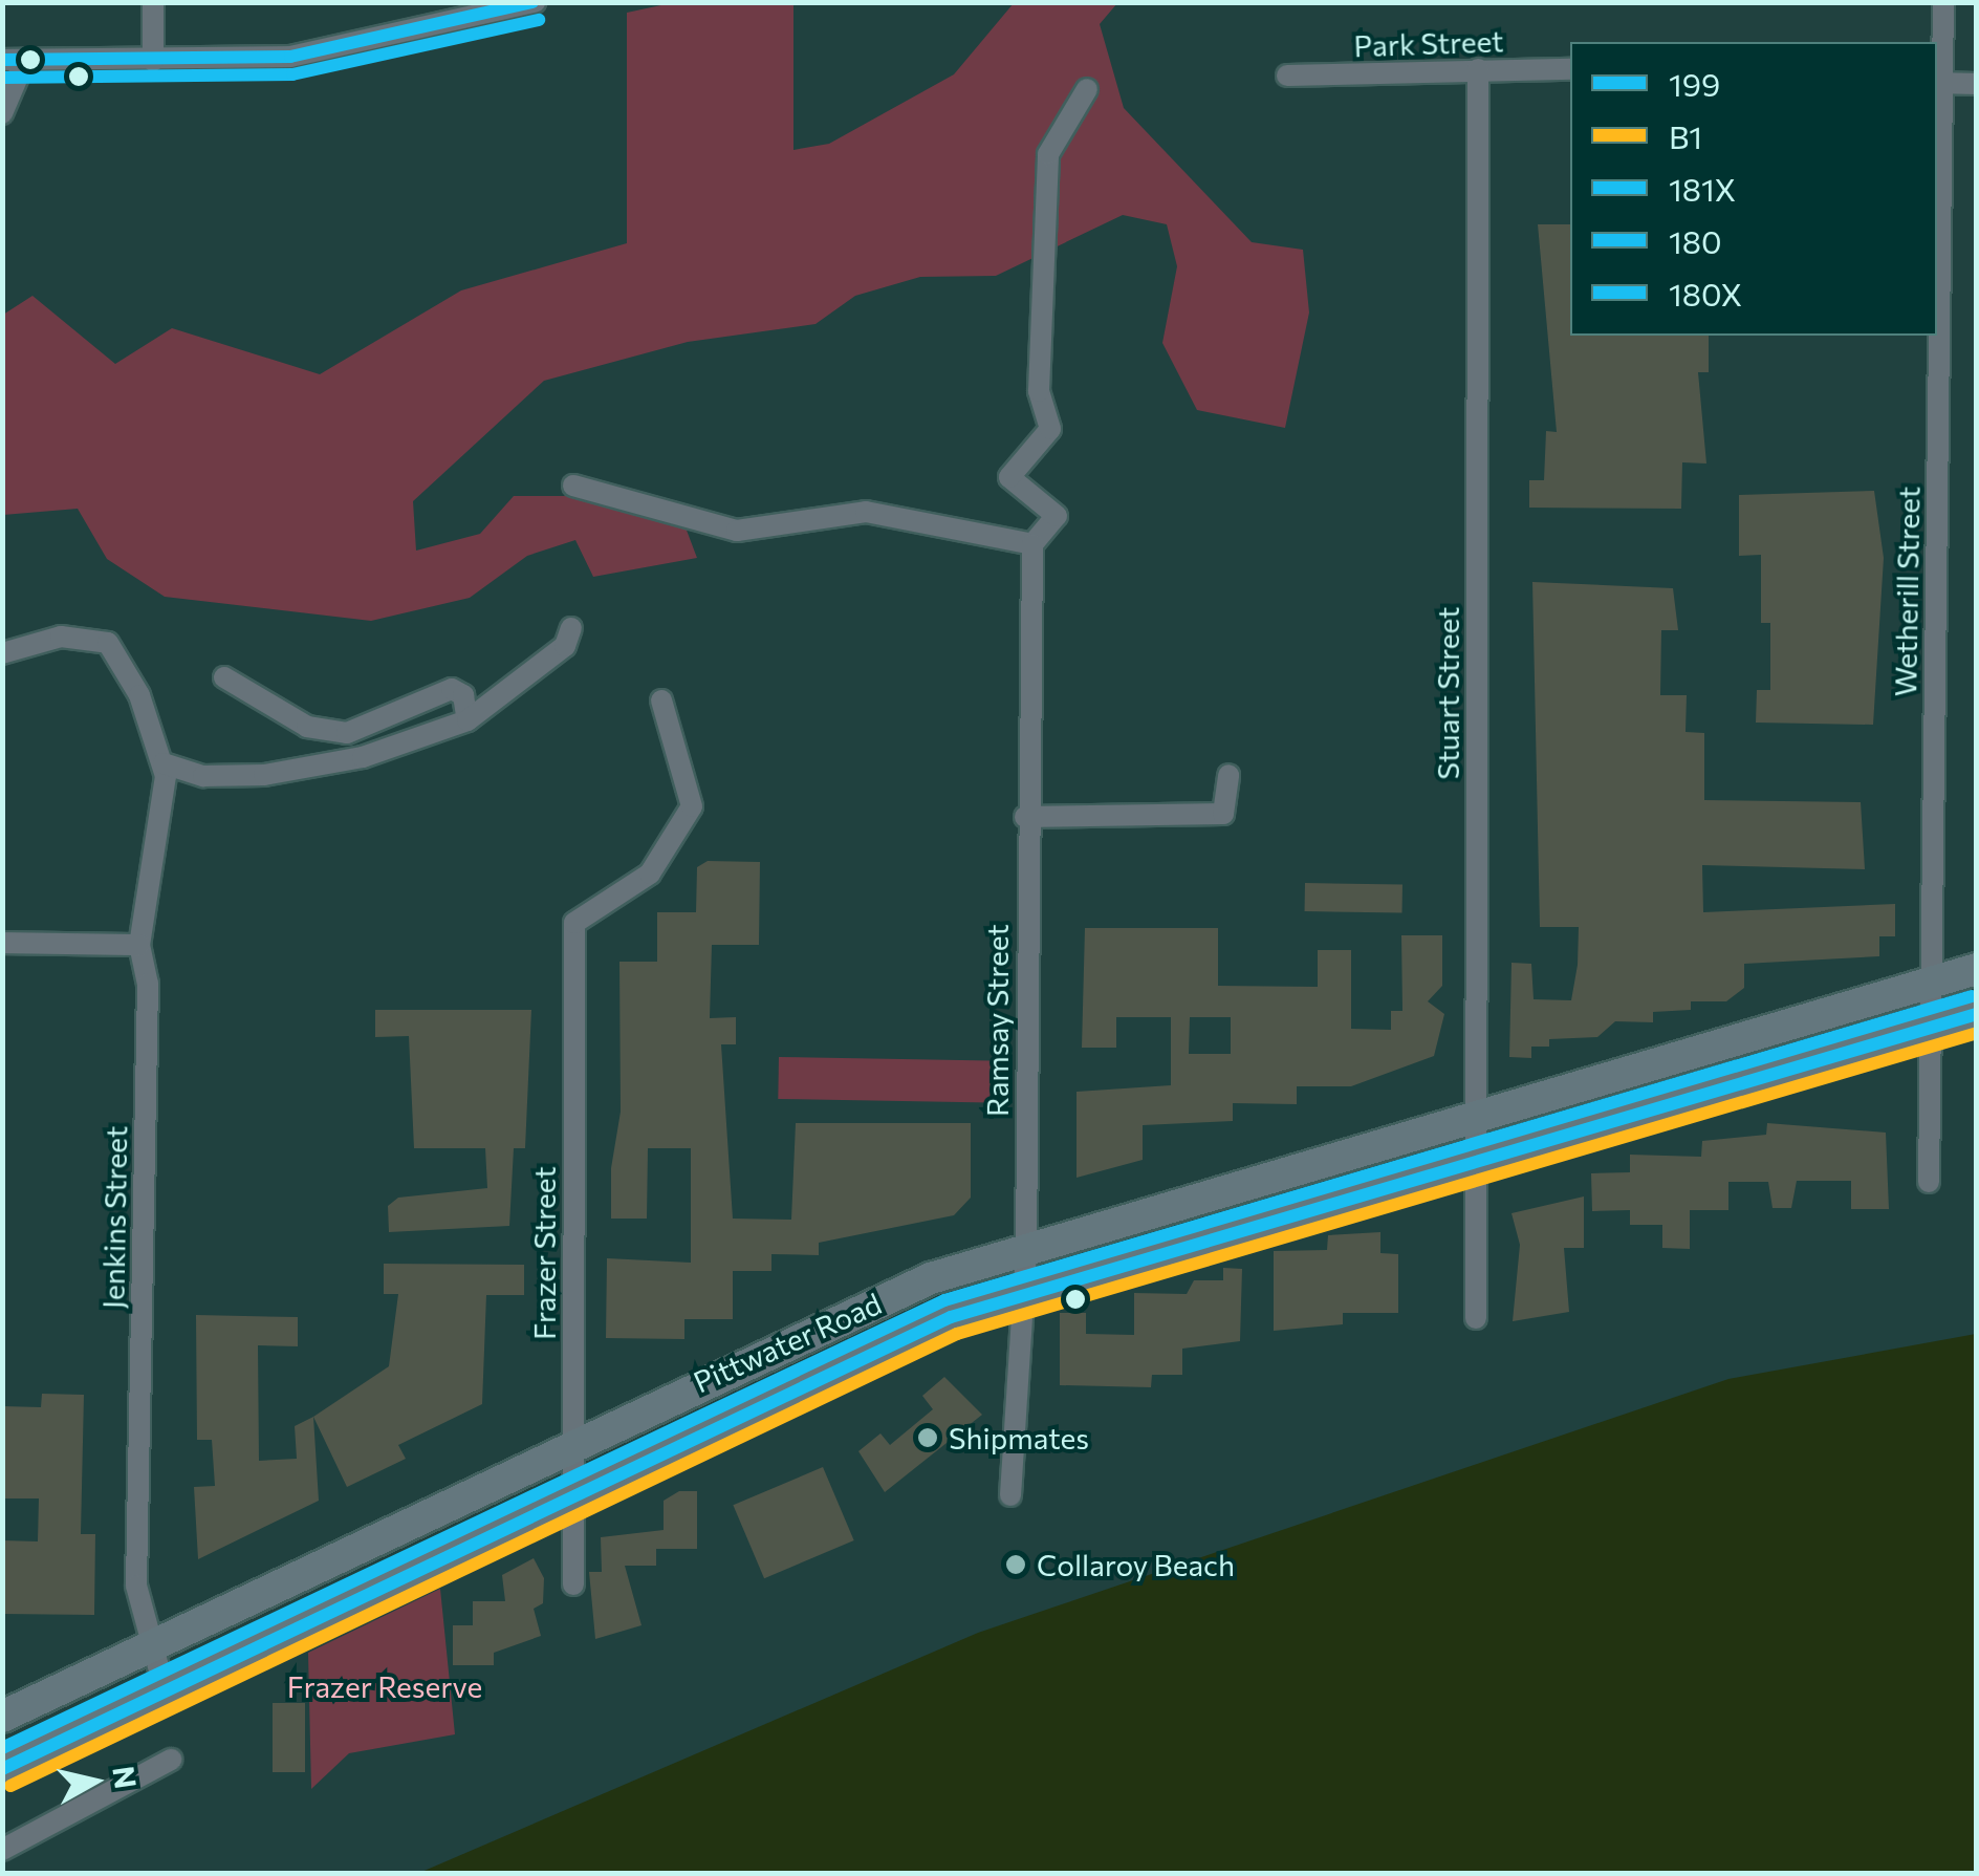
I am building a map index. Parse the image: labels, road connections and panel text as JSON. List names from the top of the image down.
{
  "streets": {
    "highway": ["Pittwater Road"],
    "street": [
      "Park Street",
      "Wetherill Street",
      "Stuart Street",
      "Ramsay Street",
      "Jenkins Street",
      "Frazer Street"
    ]
  },
  "crossings": [
    ["Park Street", "Stuart Street"],
    ["Wetherill Street", "Pittwater Road"],
    ["Stuart Street", "Pittwater Road"],
    ["Ramsay Street", "Pittwater Road"],
    ["Jenkins Street", "Pittwater Road"],
    ["Frazer Street", "Pittwater Road"]
  ],
  "parks": ["Frazer Reserve"],
  "places": ["Shipmates", "Collaroy Beach"],
  "lines": [
    "transit line 180",
    "transit line 180X",
    "transit line 181X",
    "transit line 199",
    "transit line B1"
  ],
  "legend": [
    "199",
    "B1",
    "181X",
    "180",
    "180X"
  ],
  "north": "right"
}
